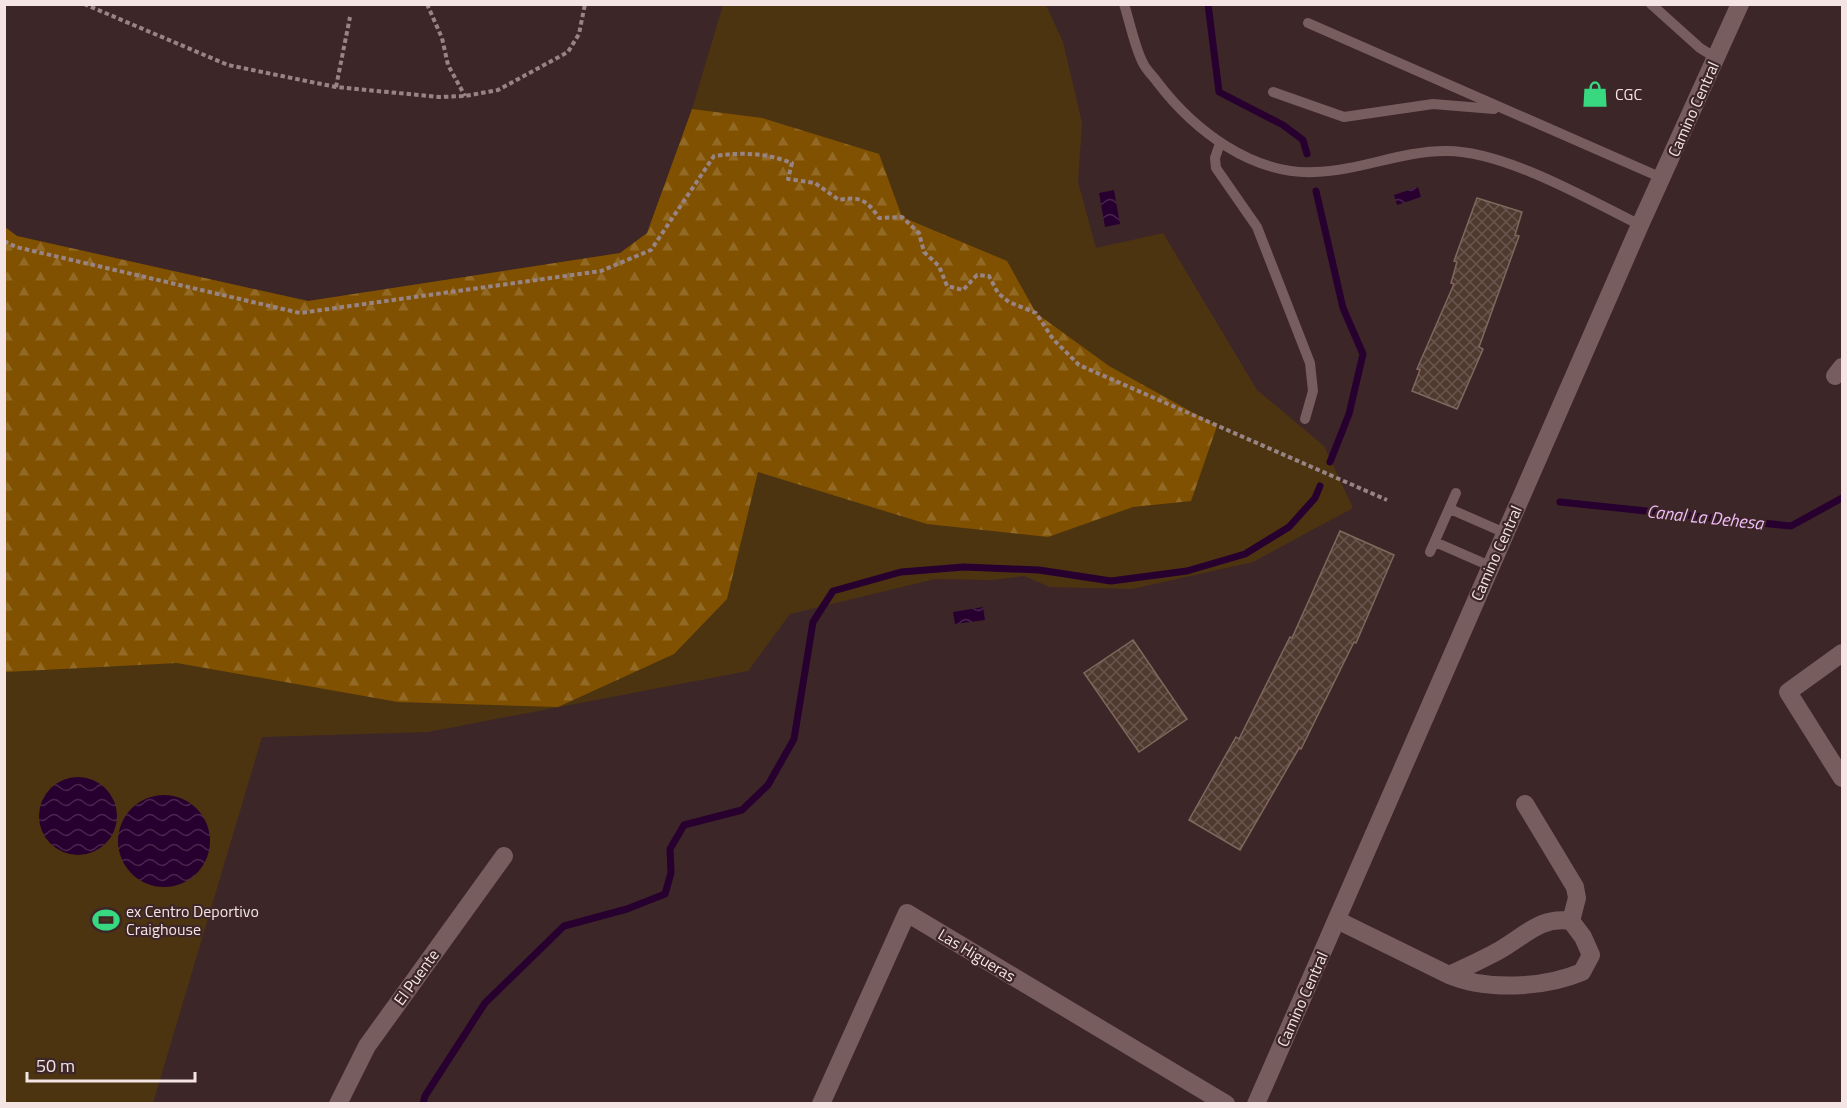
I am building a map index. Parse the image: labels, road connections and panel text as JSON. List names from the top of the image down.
{
  "streets": {
    "street": ["Camino Central", "Las Higueras", "El Puente"]
  },
  "water": ["Canal La Dehesa"],
  "places": {
    "shop": ["CGC"],
    "sports": ["ex Centro Deportivo Craighouse"]
  },
  "scale_bar": "50 m"
}
